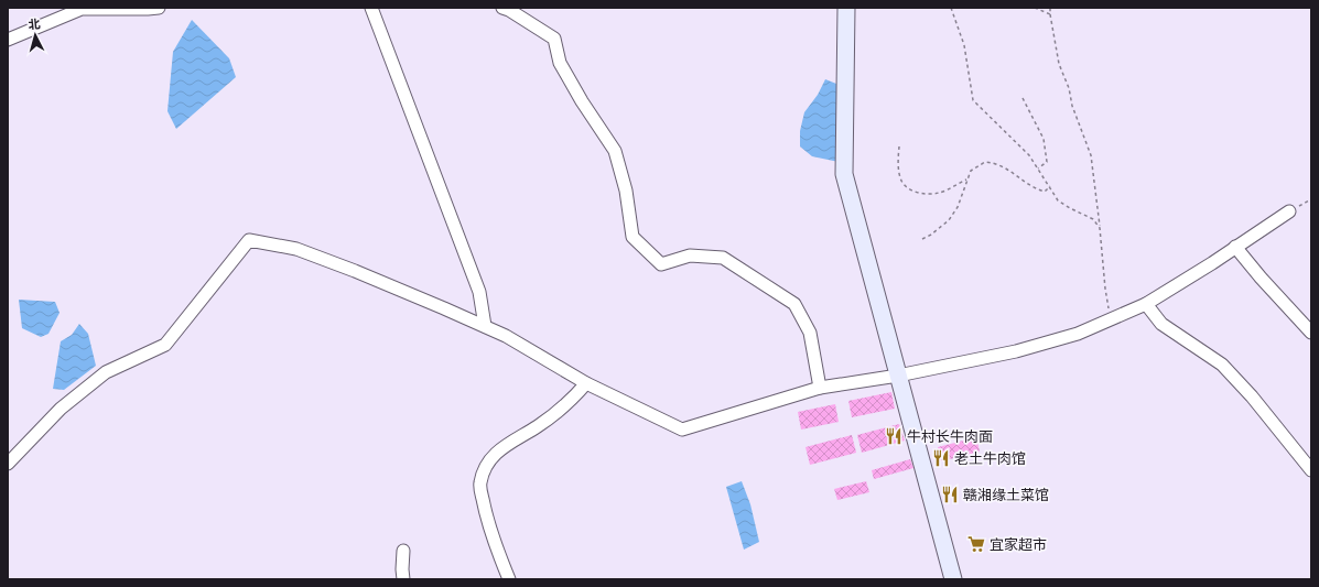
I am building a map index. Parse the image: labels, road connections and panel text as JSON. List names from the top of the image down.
{
  "places": {
    "restaurant": ["牛村长牛肉面", "老土牛肉馆", "赣湘缘土菜馆"],
    "supermarket": ["宜家超市"]
  },
  "north": "top"
}
